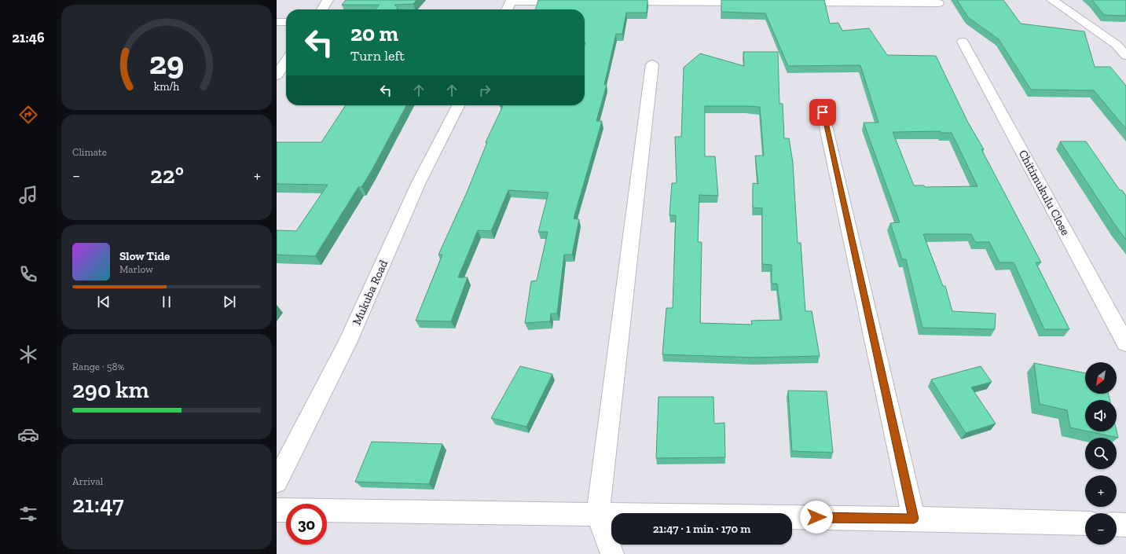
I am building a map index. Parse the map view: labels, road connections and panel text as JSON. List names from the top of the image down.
{
  "streets": {
    "street": ["Chitimukulu Close", "Mukuba Road"]
  },
  "north": "bottom left",
  "page": {
    "tabs": "21:46",
    "turn": ["20 m", "Turn left"],
    "tile": [
      "Climate",
      ["Range · 58%", "290 km"],
      ["Arrival", "21:47"]
    ],
    "heat": ["−", "22°", "+"],
    "song": ["Slow Tide", "Marlow"],
    "map_buttons": ["+", "−"],
    "limit": "30",
    "trip": "21:47 · 1 min · 170 m",
    "gauge": ["29", "km/h"]
  }
}
